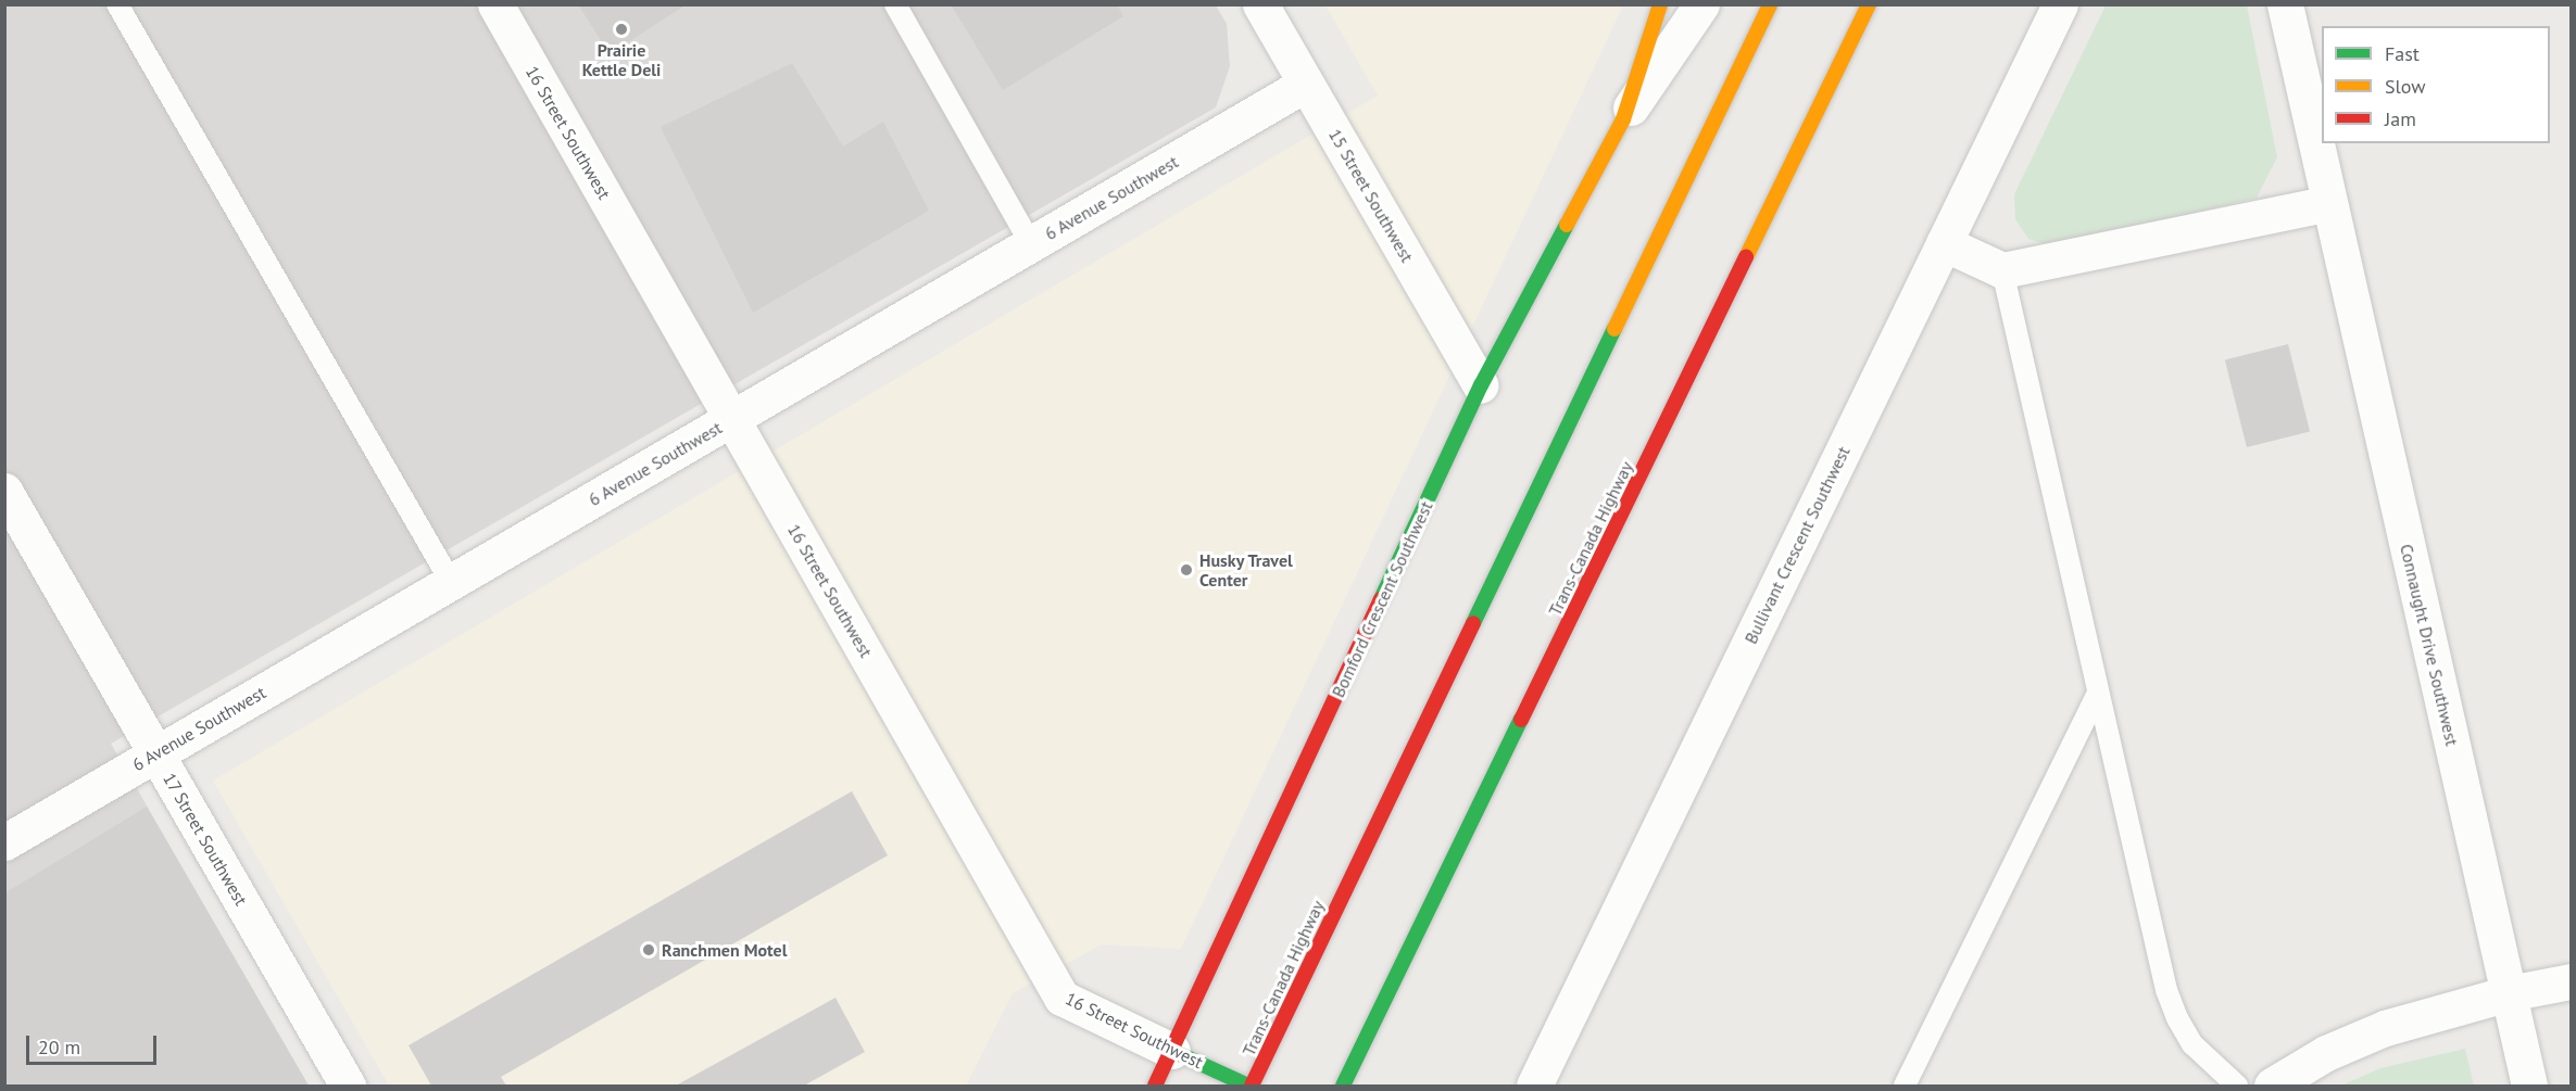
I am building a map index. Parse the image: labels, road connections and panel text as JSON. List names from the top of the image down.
{
  "streets": {
    "main road": ["16 Street Southwest", "Trans-Canada Highway", "Bomford Crescent Southwest"],
    "street": [
      "15 Street Southwest",
      "6 Avenue Southwest",
      "Bullivant Crescent Southwest",
      "Connaught Drive Southwest",
      "17 Street Southwest"
    ]
  },
  "crossings": [
    ["16 Street Southwest", "6 Avenue Southwest"],
    ["16 Street Southwest", "Trans-Canada Highway"],
    ["16 Street Southwest", "Bomford Crescent Southwest"],
    ["15 Street Southwest", "6 Avenue Southwest"],
    ["15 Street Southwest", "Bomford Crescent Southwest"],
    ["6 Avenue Southwest", "17 Street Southwest"]
  ],
  "places": ["Prairie Kettle Deli", "Husky Travel Center", "Ranchmen Motel"],
  "legend": ["Fast", "Slow", "Jam"],
  "scale_bar": "20 m"
}
